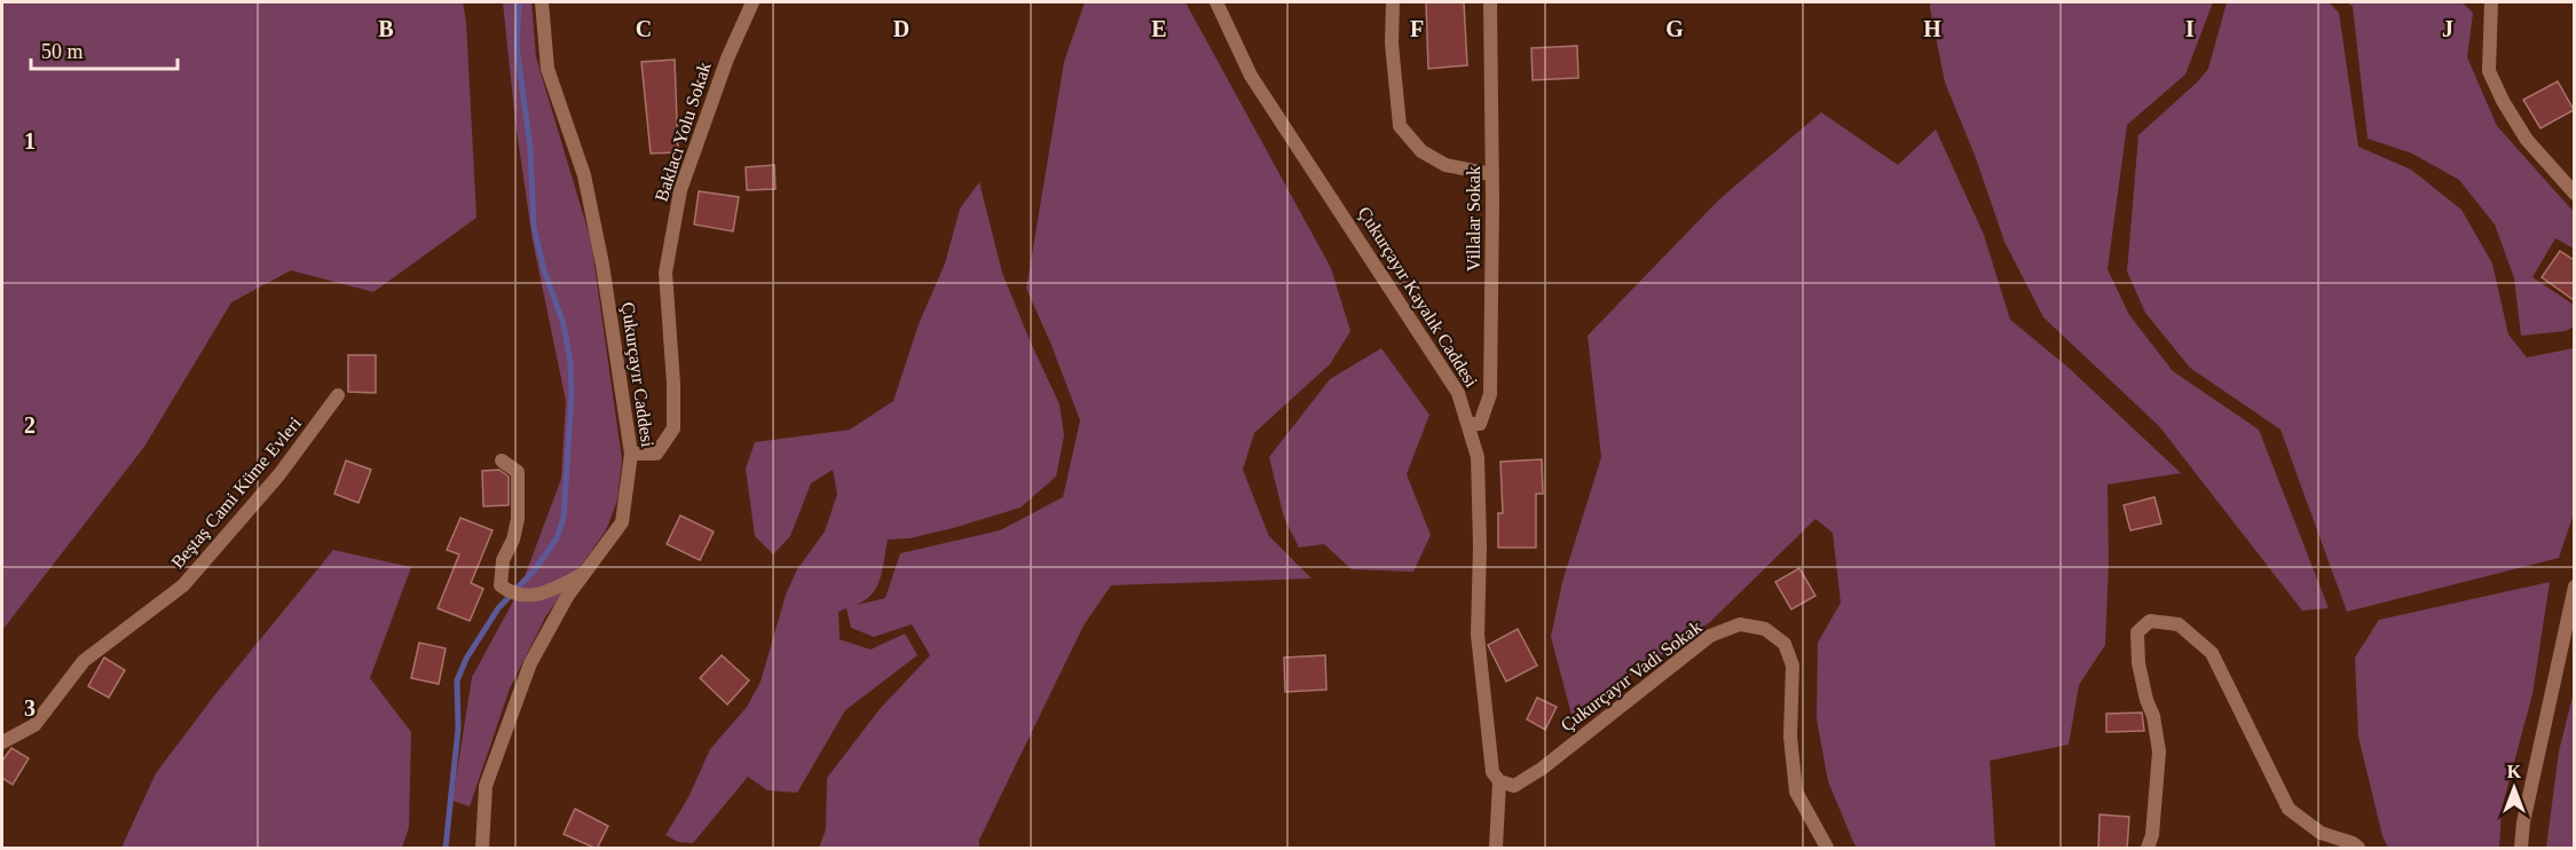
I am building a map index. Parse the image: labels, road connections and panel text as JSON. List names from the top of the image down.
{
  "streets": {
    "street": [
      "Baklacı Yolu Sokak",
      "Villalar Sokak",
      "Çukurçayır Kayalık Caddesi",
      "Çukurçayır Caddesi",
      "Beştaş Cami Küme Evleri",
      "Çukurçayır Vadi Sokak"
    ]
  },
  "crossings": [
    ["Baklacı Yolu Sokak", "Çukurçayır Caddesi"],
    ["Villalar Sokak", "Çukurçayır Kayalık Caddesi"],
    ["Çukurçayır Kayalık Caddesi", "Çukurçayır Vadi Sokak"]
  ],
  "scale_bar": "50 m",
  "north": "top",
  "grid": {
    "columns": [
      "B",
      "C",
      "D",
      "E",
      "F",
      "G",
      "H",
      "I",
      "J"
    ],
    "rows": ["1", "2", "3"]
  }
}
